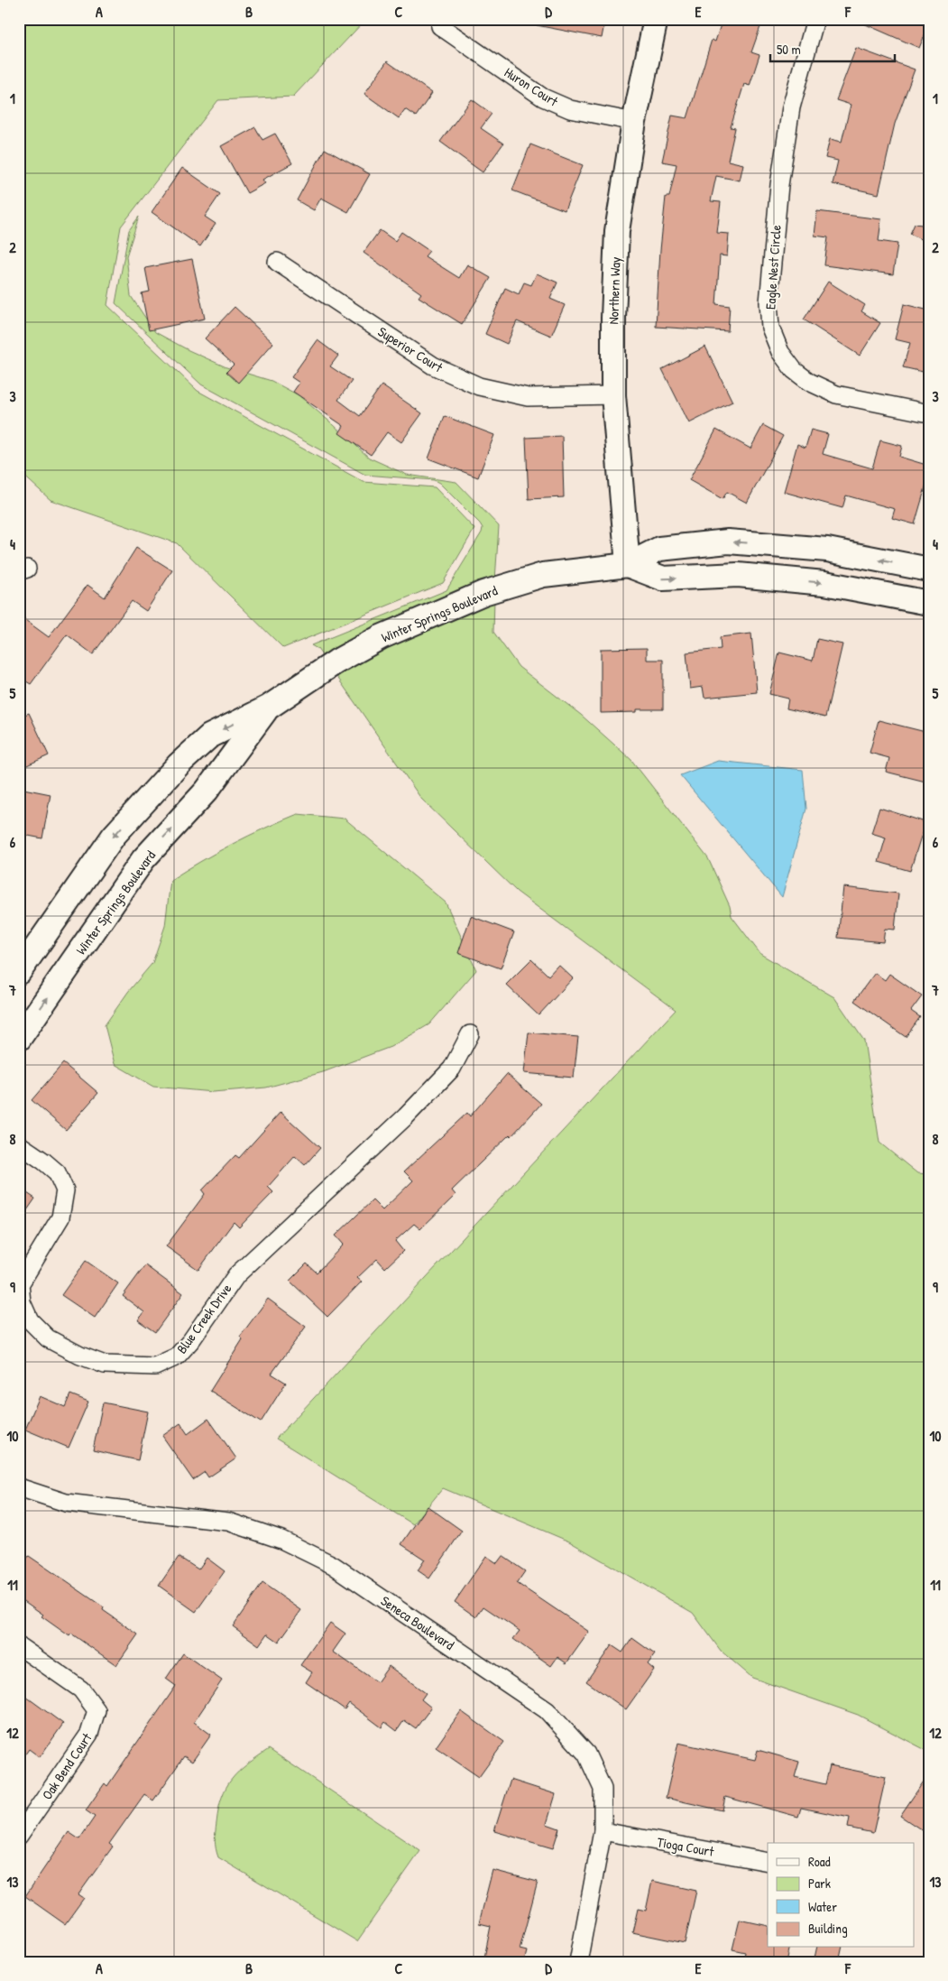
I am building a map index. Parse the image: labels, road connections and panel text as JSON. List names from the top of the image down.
{
  "streets": {
    "street": [
      "Huron Court",
      "Eagle Nest Circle",
      "Northern Way",
      "Superior Court",
      "Winter Springs Boulevard",
      "Blue Creek Drive",
      "Seneca Boulevard",
      "Oak Bend Court",
      "Tioga Court"
    ]
  },
  "crossings": [
    ["Huron Court", "Northern Way"],
    ["Northern Way", "Superior Court"],
    ["Northern Way", "Winter Springs Boulevard"],
    ["Seneca Boulevard", "Tioga Court"]
  ],
  "legend": [
    "Road",
    "Park",
    "Water",
    "Building"
  ],
  "scale_bar": "50 m",
  "grid": {
    "columns": [
      "A",
      "B",
      "C",
      "D",
      "E",
      "F"
    ],
    "rows": [
      "1",
      "2",
      "3",
      "4",
      "5",
      "6",
      "7",
      "8",
      "9",
      "10",
      "11",
      "12",
      "13"
    ]
  }
}
